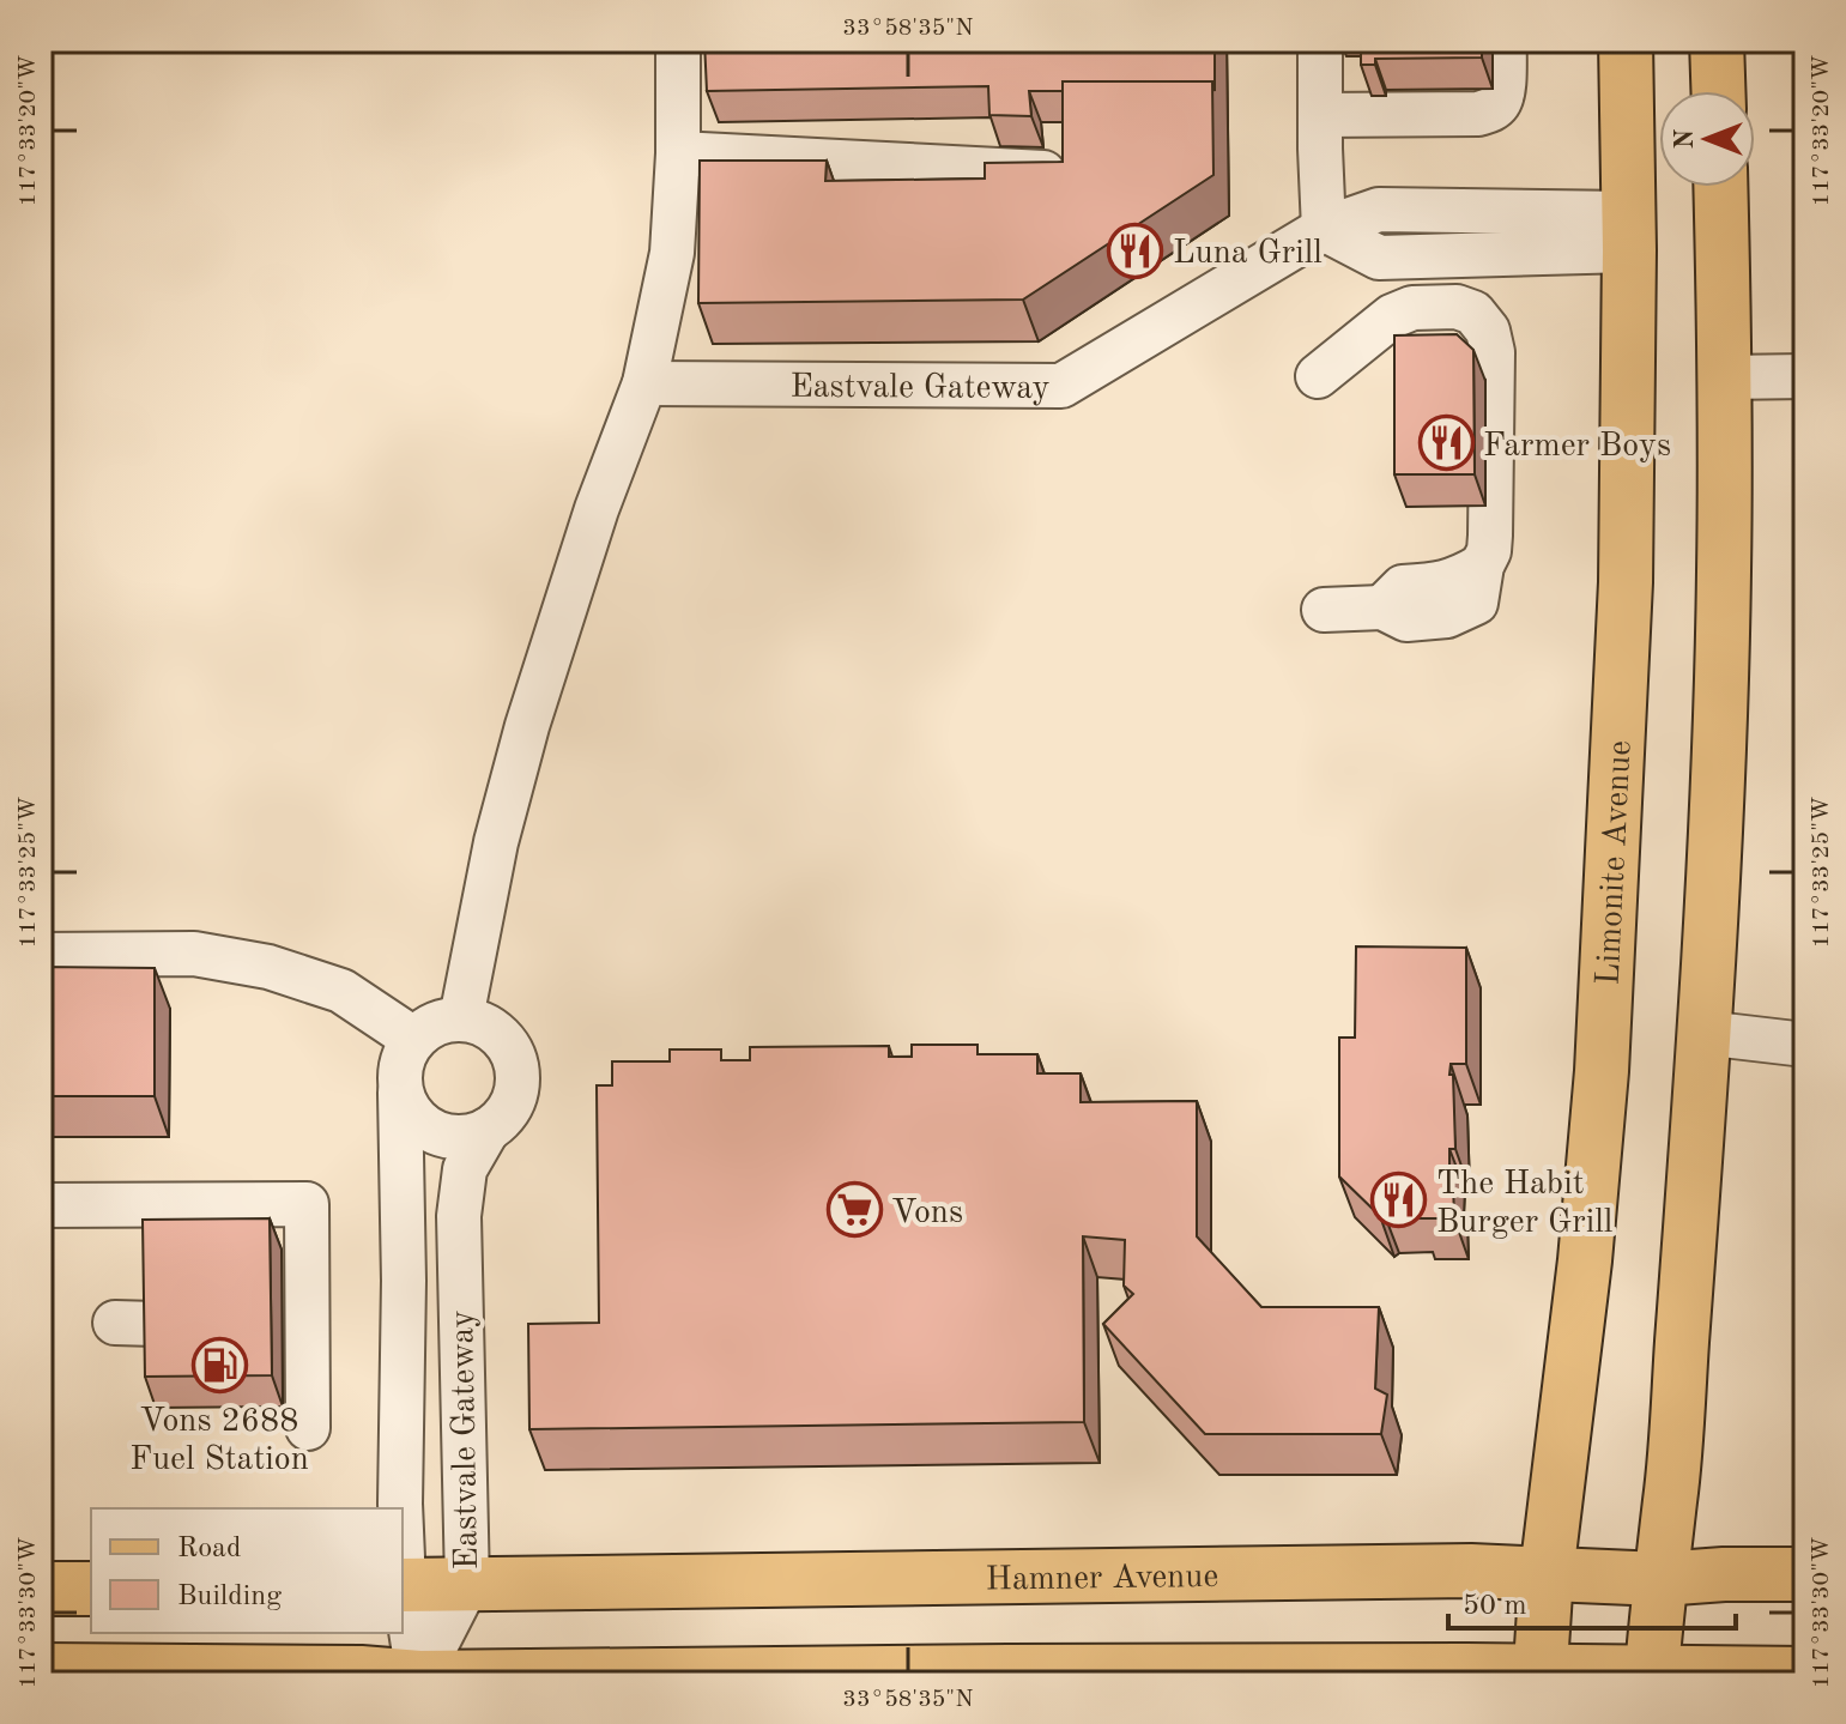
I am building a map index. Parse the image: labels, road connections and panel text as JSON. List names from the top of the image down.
{
  "streets": {
    "main road": ["Limonite Avenue", "Hamner Avenue"],
    "lane": ["Eastvale Gateway"]
  },
  "crossings": [
    ["Eastvale Gateway", "Limonite Avenue"],
    ["Eastvale Gateway", "Hamner Avenue"],
    ["Limonite Avenue", "Hamner Avenue"]
  ],
  "places": {
    "restaurant": ["Luna Grill", "Farmer Boys", "The Habit Burger Grill"],
    "supermarket": ["Vons"],
    "fuel station": ["Vons 2688 Fuel Station"]
  },
  "legend": ["Road", "Building"],
  "scale_bar": "50 m",
  "north": "left",
  "coordinates": [
    "33°58'35\"N",
    "117°33'20\"W",
    "117°33'25\"W",
    "117°33'30\"W"
  ]
}
